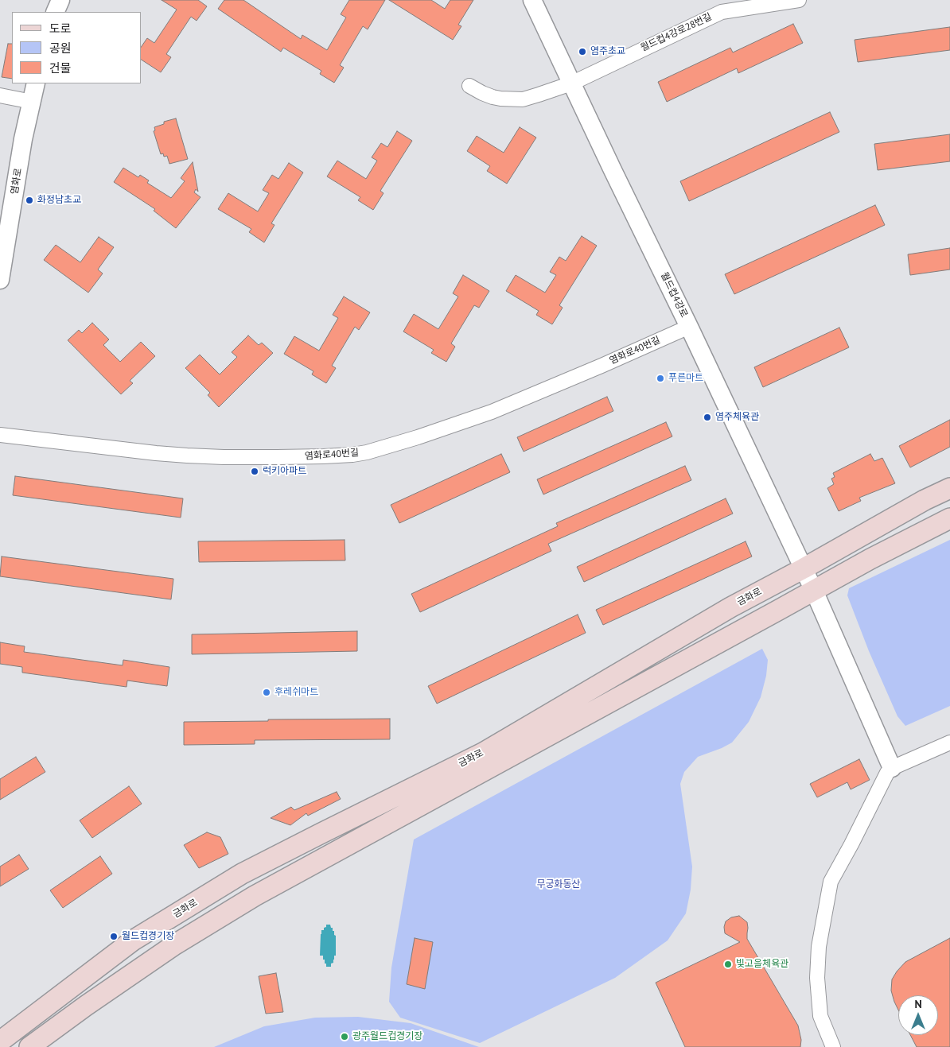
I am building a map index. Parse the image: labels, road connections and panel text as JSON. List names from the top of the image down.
{
  "streets": {
    "main road": ["금화로"],
    "street": [
      "월드컵4강로28번길",
      "염화로",
      "월드컵4강로",
      "염화로40번길"
    ]
  },
  "crossings": [
    ["월드컵4강로28번길", "월드컵4강로"],
    ["월드컵4강로", "염화로40번길"],
    ["월드컵4강로", "금화로"]
  ],
  "parks": ["무궁화동산"],
  "places": [
    "염주초교",
    "화정남초교",
    "푸른마트",
    "염주체육관",
    "럭키아파트",
    "후레쉬마트",
    "월드컵경기장",
    "빛고을체육관",
    "광주월드컵경기장"
  ],
  "legend": ["도로", "공원", "건물"],
  "north": "top"
}
